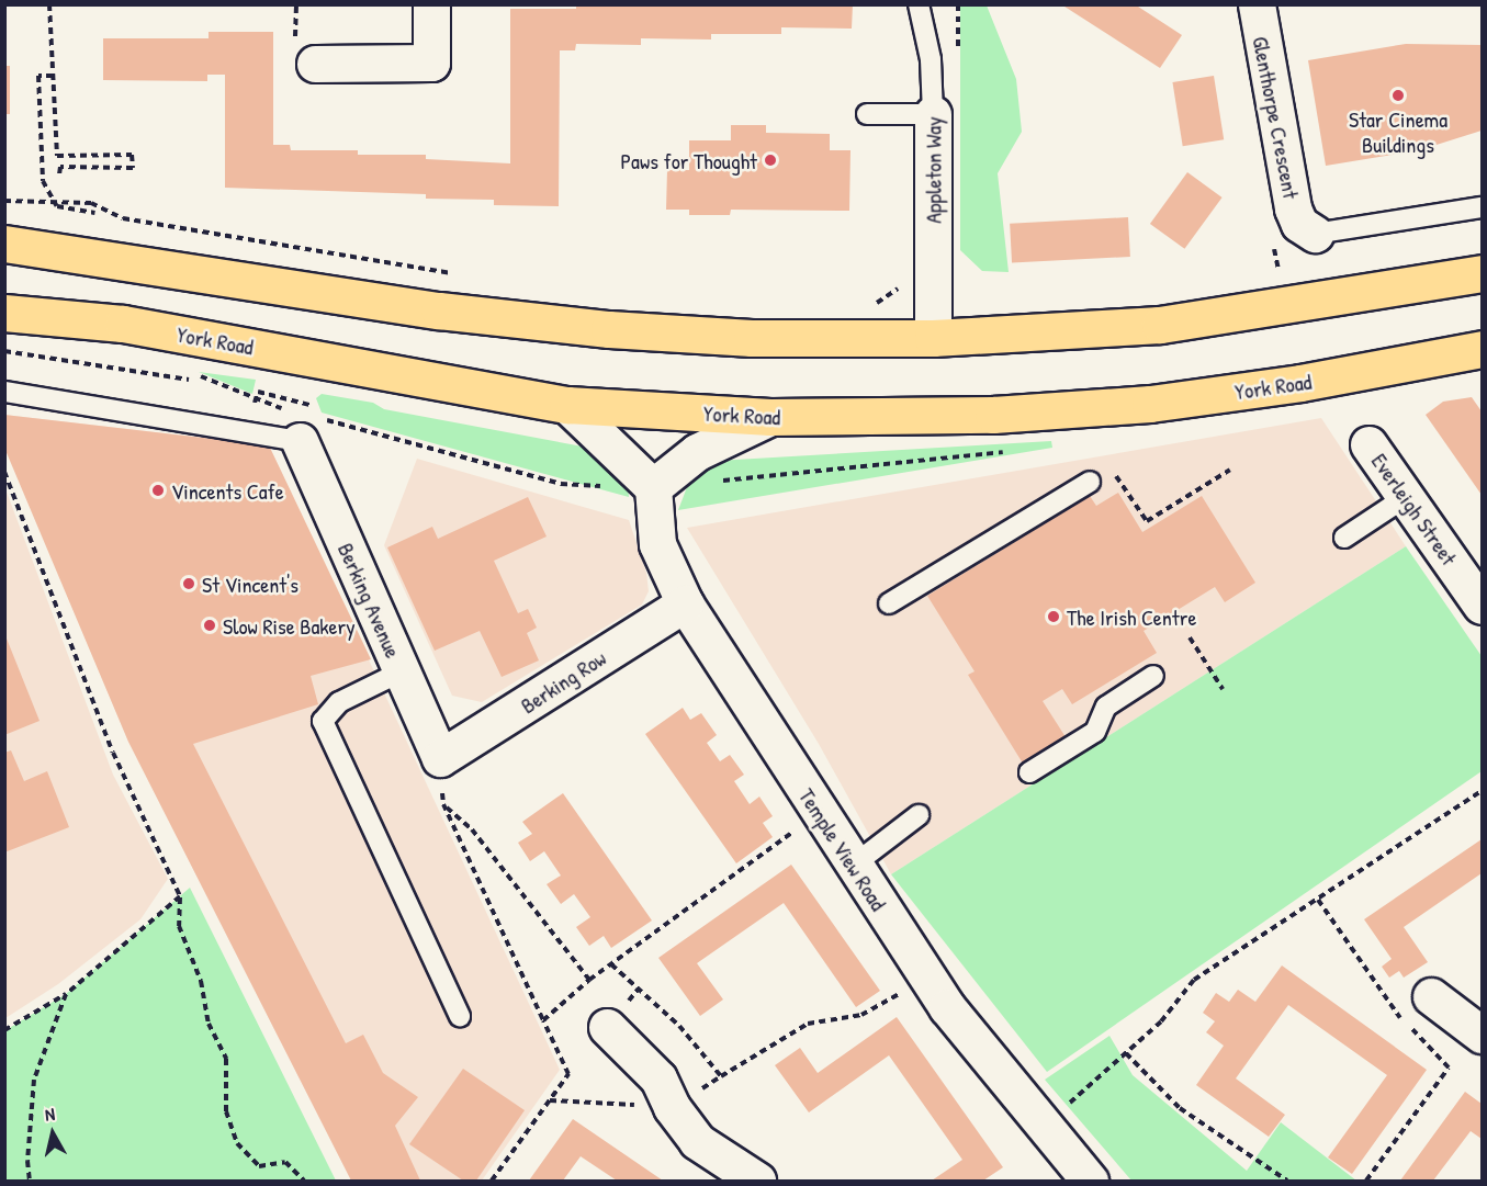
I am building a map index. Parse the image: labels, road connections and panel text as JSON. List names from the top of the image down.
{
  "streets": {
    "highway": ["York Road"],
    "street": [
      "Glenthorpe Crescent",
      "Appleton Way",
      "Everleigh Street",
      "Berking Avenue",
      "Berking Row",
      "Temple View Road"
    ]
  },
  "crossings": [
    ["Berking Avenue", "Berking Row"],
    ["Berking Row", "Temple View Road"]
  ],
  "places": [
    "Star Cinema Buildings",
    "Paws for Thought",
    "Vincents Cafe",
    "St Vincent's",
    "The Irish Centre",
    "Slow Rise Bakery"
  ],
  "north": "top"
}
